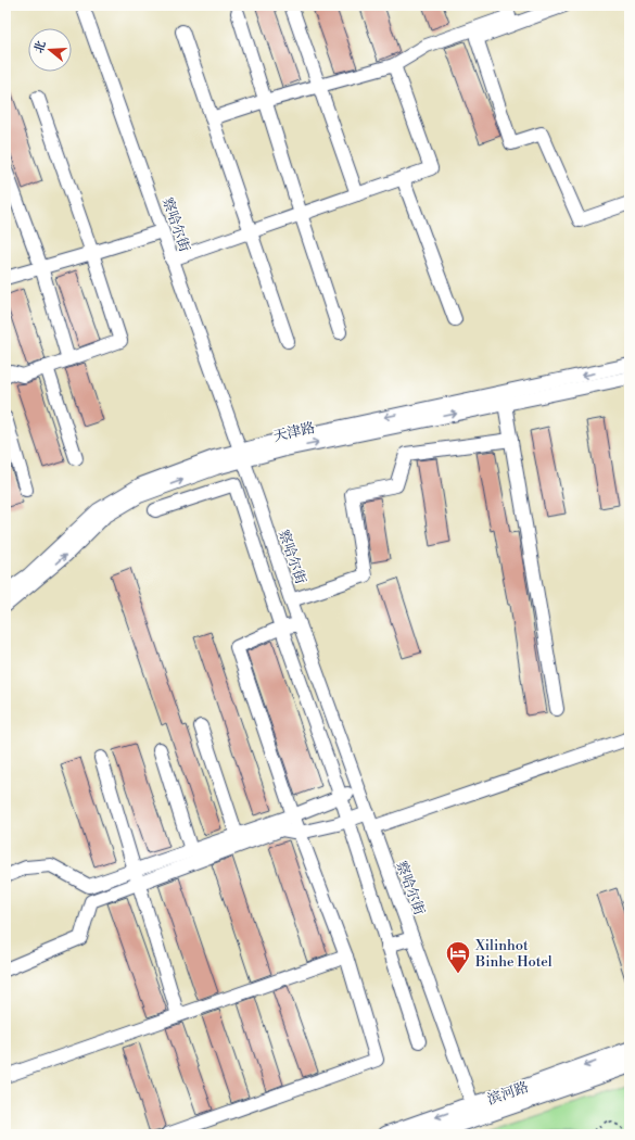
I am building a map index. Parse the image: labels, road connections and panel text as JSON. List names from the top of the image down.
{
  "streets": {
    "main road": ["滨河路"],
    "street": ["察哈尔街", "天津路"]
  },
  "crossings": [
    ["察哈尔街", "天津路"],
    ["察哈尔街", "滨河路"]
  ],
  "places": {
    "hotel": ["Xilinhot Binhe Hotel"]
  },
  "north": "left"
}
